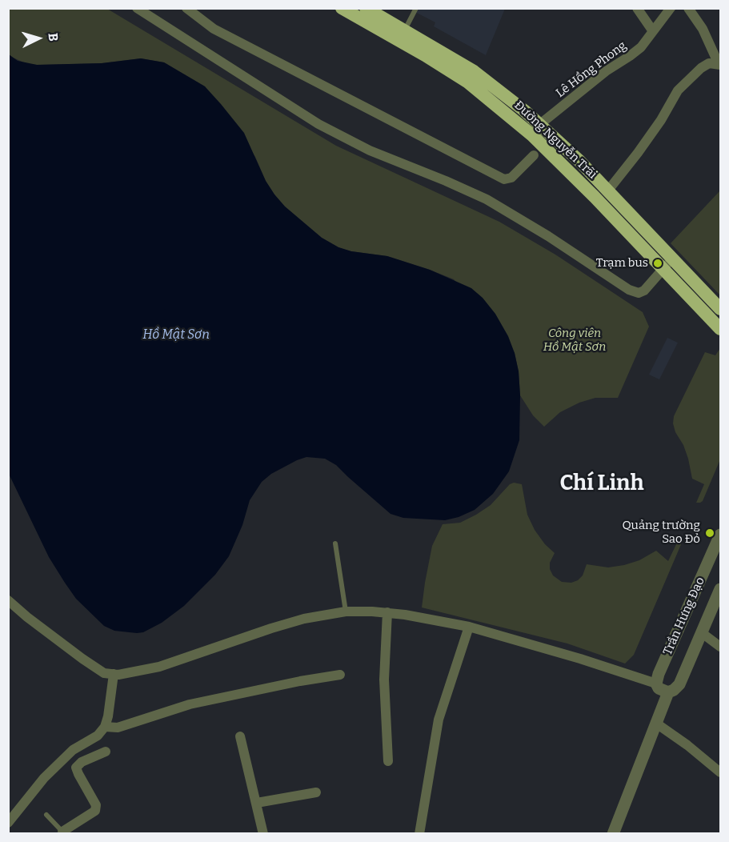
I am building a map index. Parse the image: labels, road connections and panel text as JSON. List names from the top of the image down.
{
  "streets": {
    "highway": ["Đường Nguyễn Trãi"],
    "street": ["Lê Hồng Phong", "Trần Hưng Đạo"]
  },
  "crossings": [
    ["Lê Hồng Phong", "Đường Nguyễn Trãi"]
  ],
  "districts": ["Chí Linh"],
  "water": ["Hồ Mật Sơn"],
  "parks": ["Công viên Hồ Mật Sơn"],
  "places": ["Trạm bus", "Quảng trường Sao Đỏ"],
  "north": "right"
}
